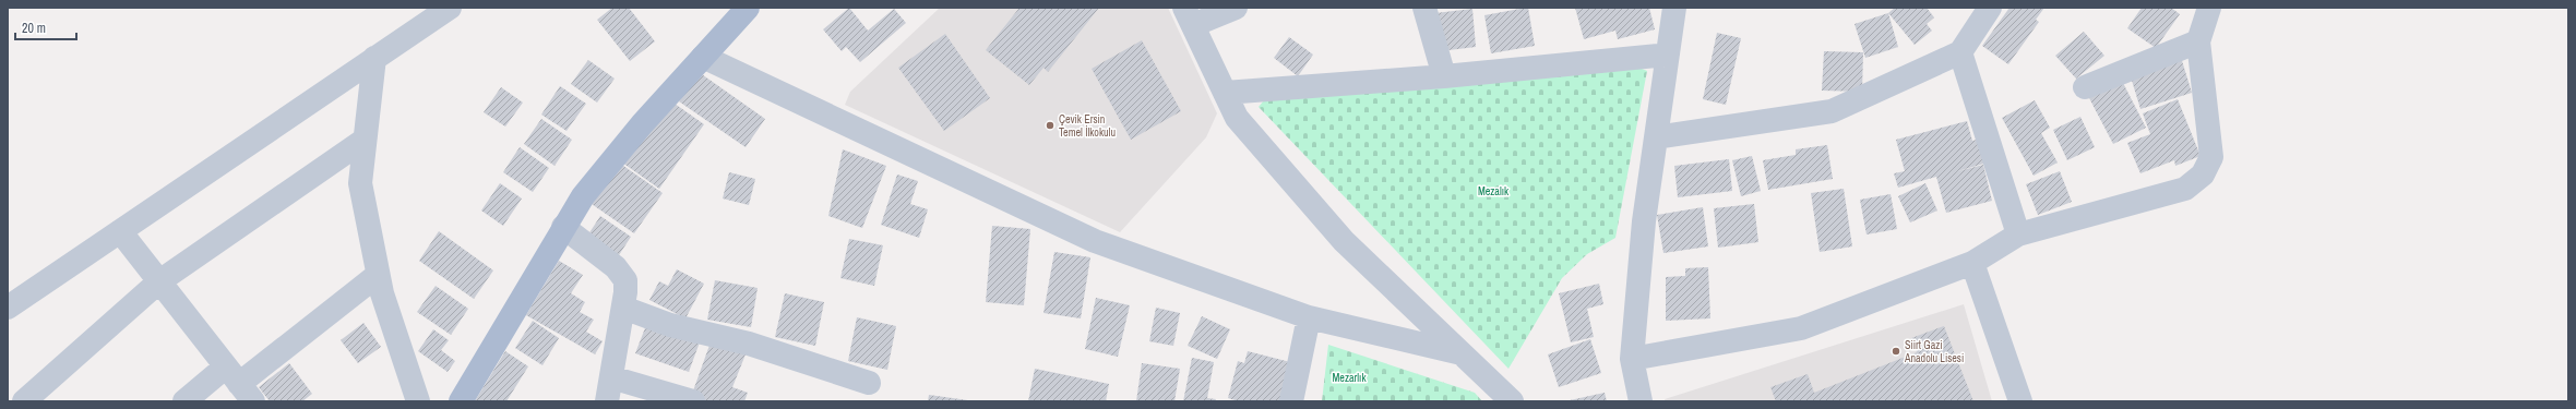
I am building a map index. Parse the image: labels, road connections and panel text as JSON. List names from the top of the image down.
{
  "parks": ["Mezalık", "Mezarlık"],
  "places": ["Çevik Ersin Temel İlkokulu", "Siirt Gazi Anadolu Lisesi"],
  "scale_bar": "20 m"
}
